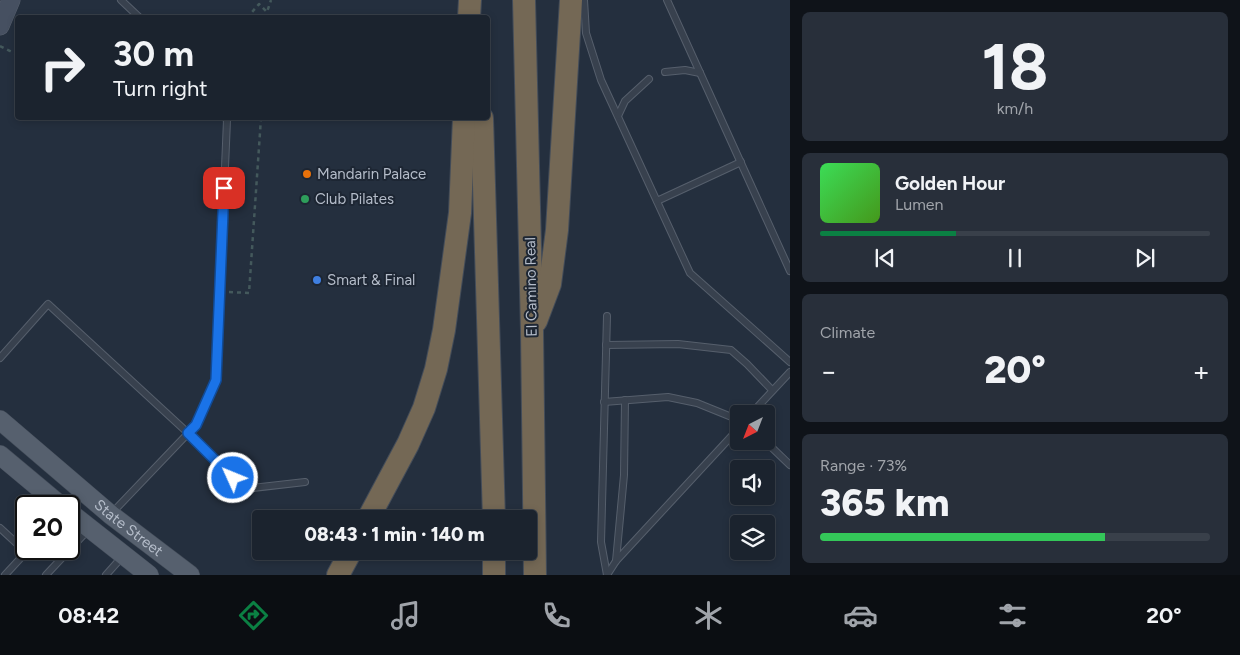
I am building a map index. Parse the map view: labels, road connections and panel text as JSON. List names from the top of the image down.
{
  "streets": {
    "highway": ["El Camino Real"],
    "main road": ["State Street"]
  },
  "places": ["Mandarin Palace", "Club Pilates", "Smart & Final"],
  "north": "bottom left",
  "page": {
    "tile": [
      ["18", "km/h"],
      "Climate",
      ["Range · 73%", "365 km"]
    ],
    "turn": ["30 m", "Turn right"],
    "song": ["Golden Hour", "Lumen"],
    "heat": ["−", "20°", "+"],
    "limit": "20",
    "trip": "08:43 · 1 min · 140 m",
    "tabs": ["08:42", "20°"]
  }
}
